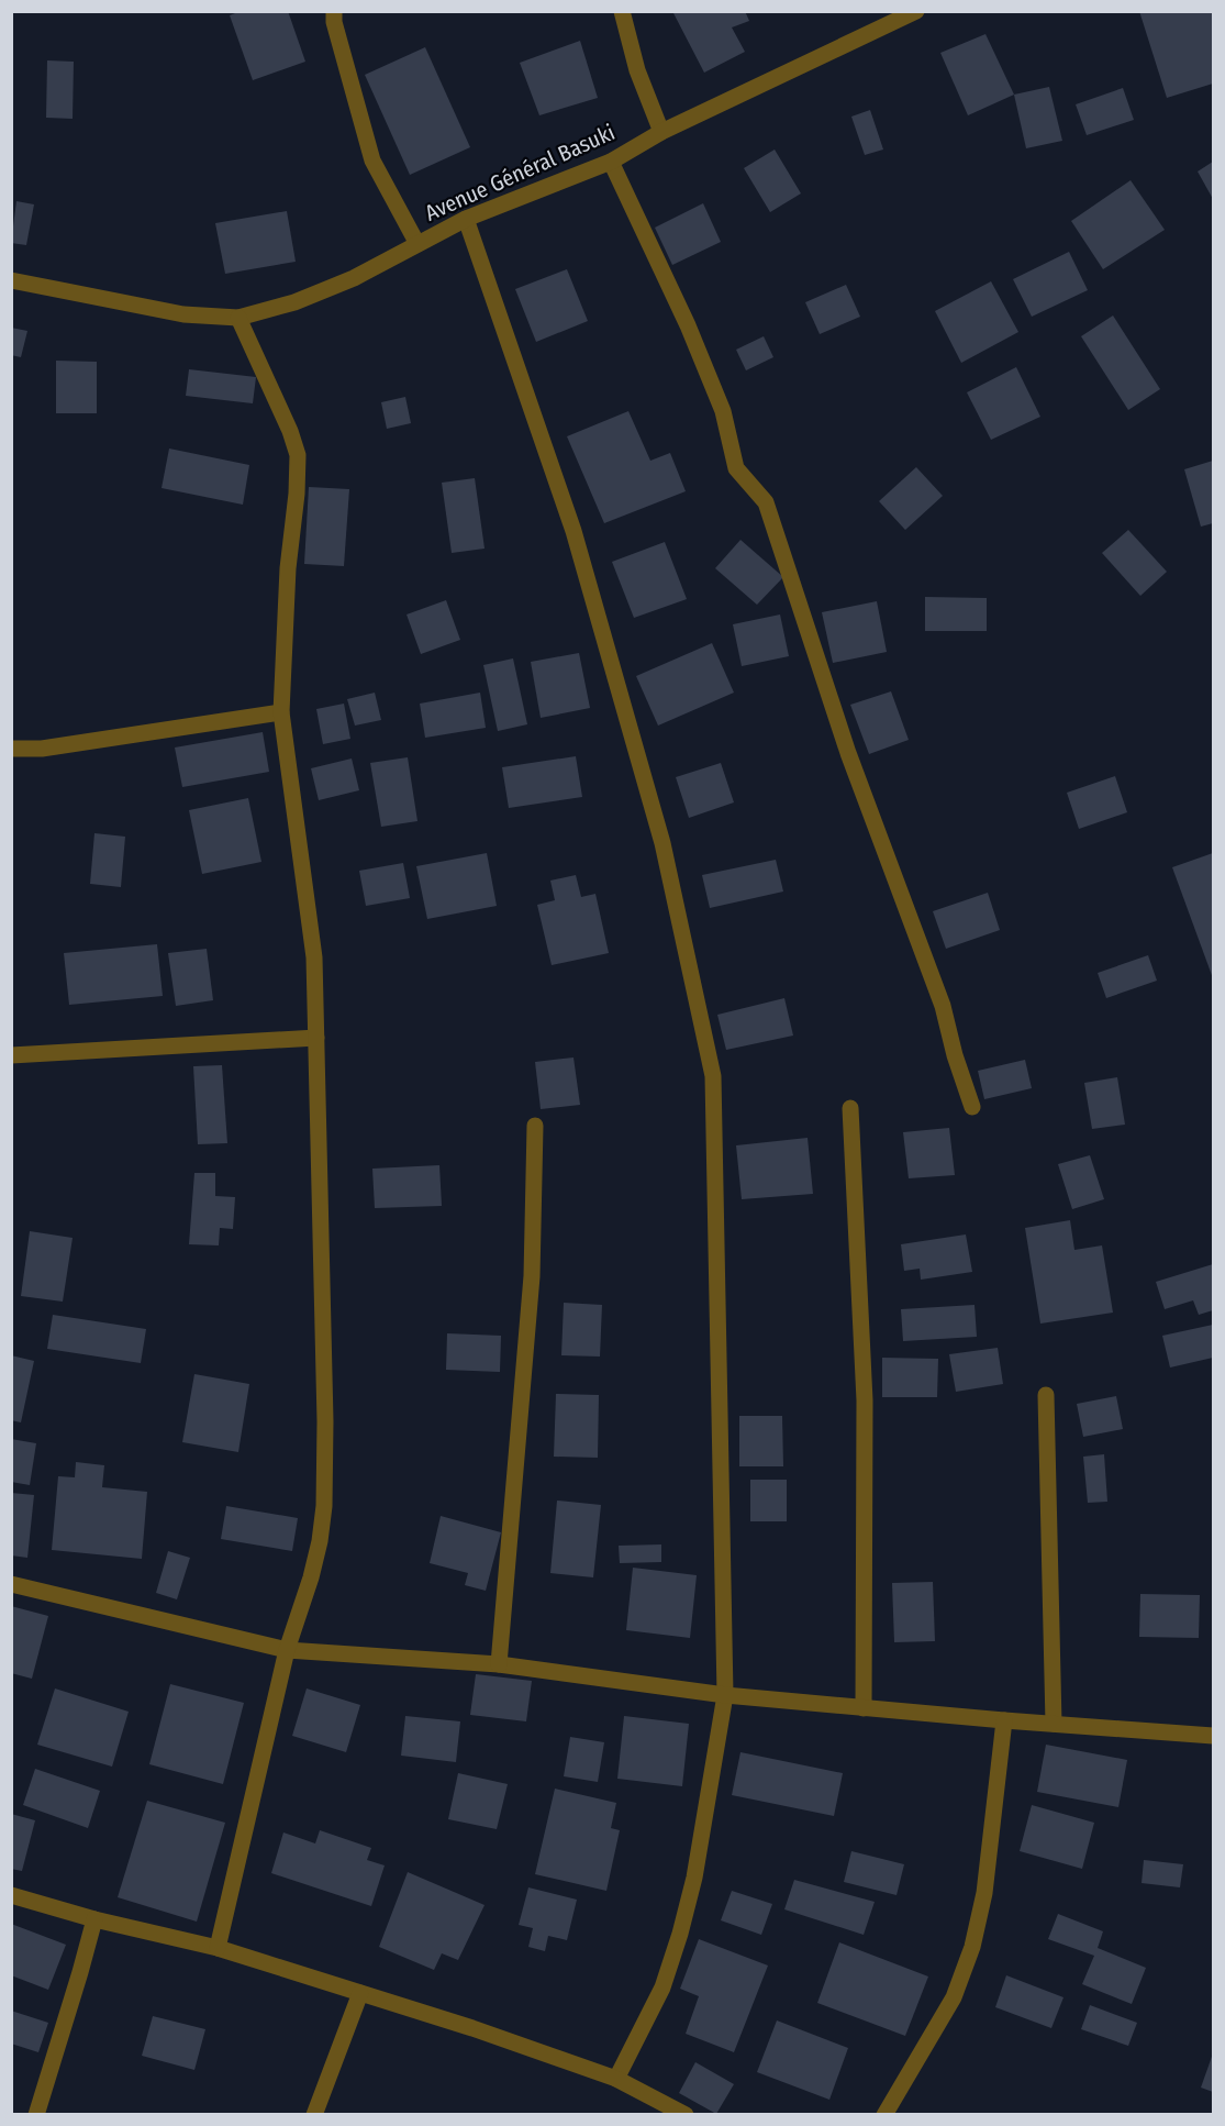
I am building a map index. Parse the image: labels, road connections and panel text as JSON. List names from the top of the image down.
{
  "streets": {
    "street": ["Avenue Général Basuki"]
  }
}
